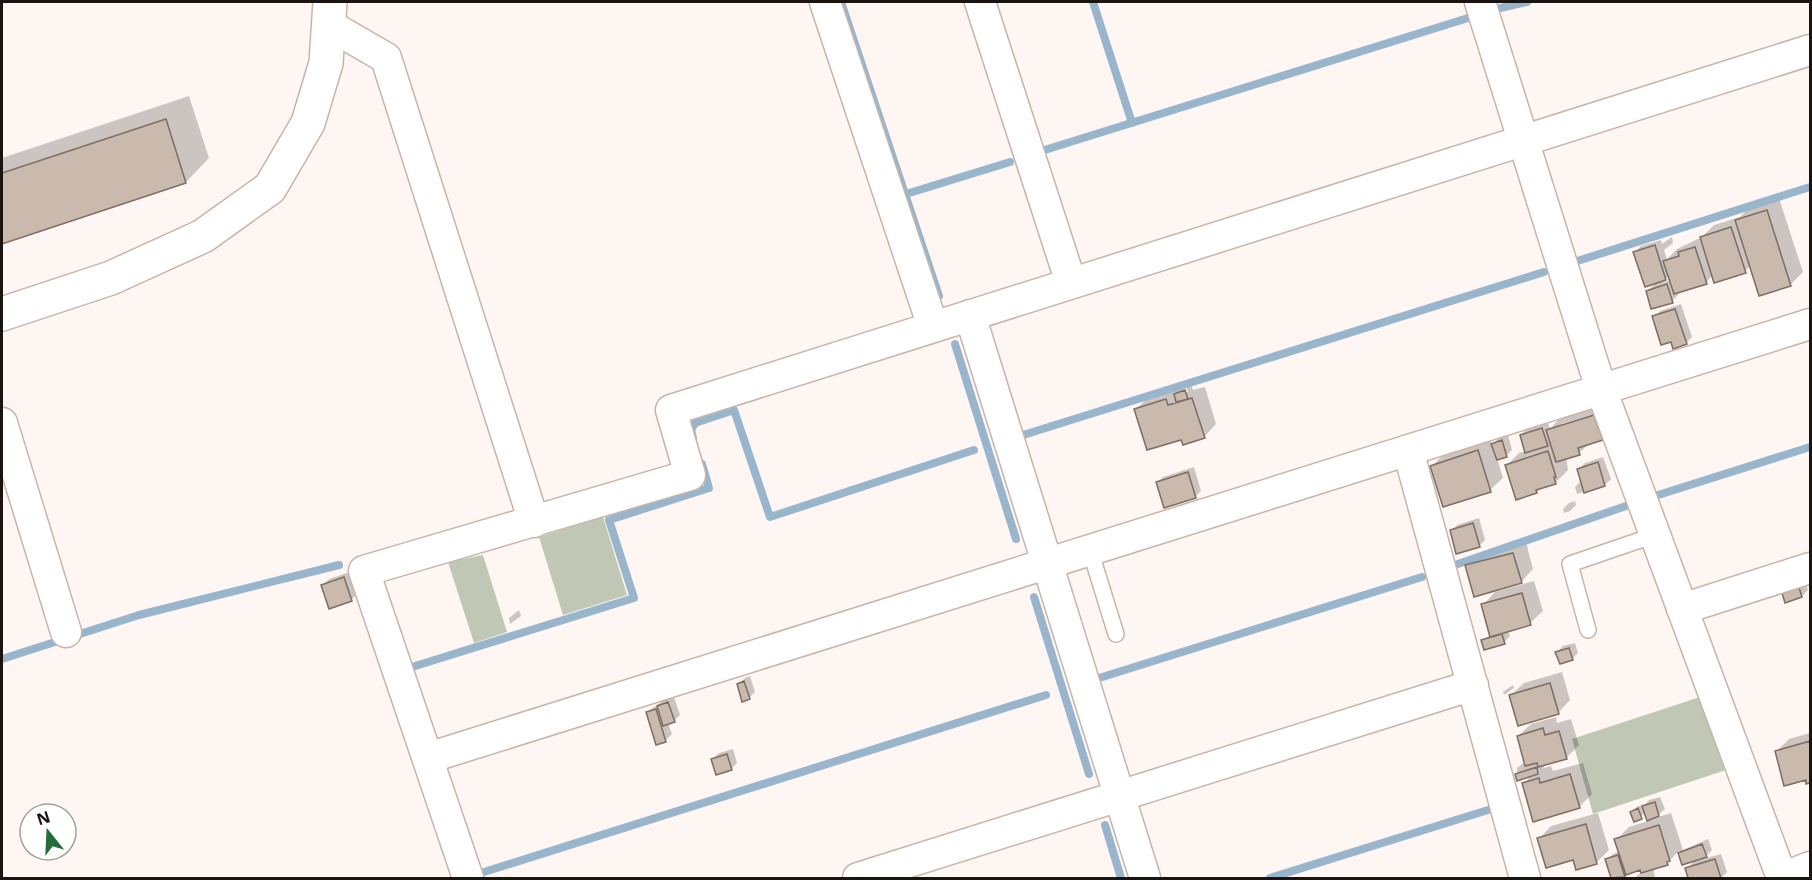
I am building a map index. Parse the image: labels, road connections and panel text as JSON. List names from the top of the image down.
{
  "north": "top"
}
